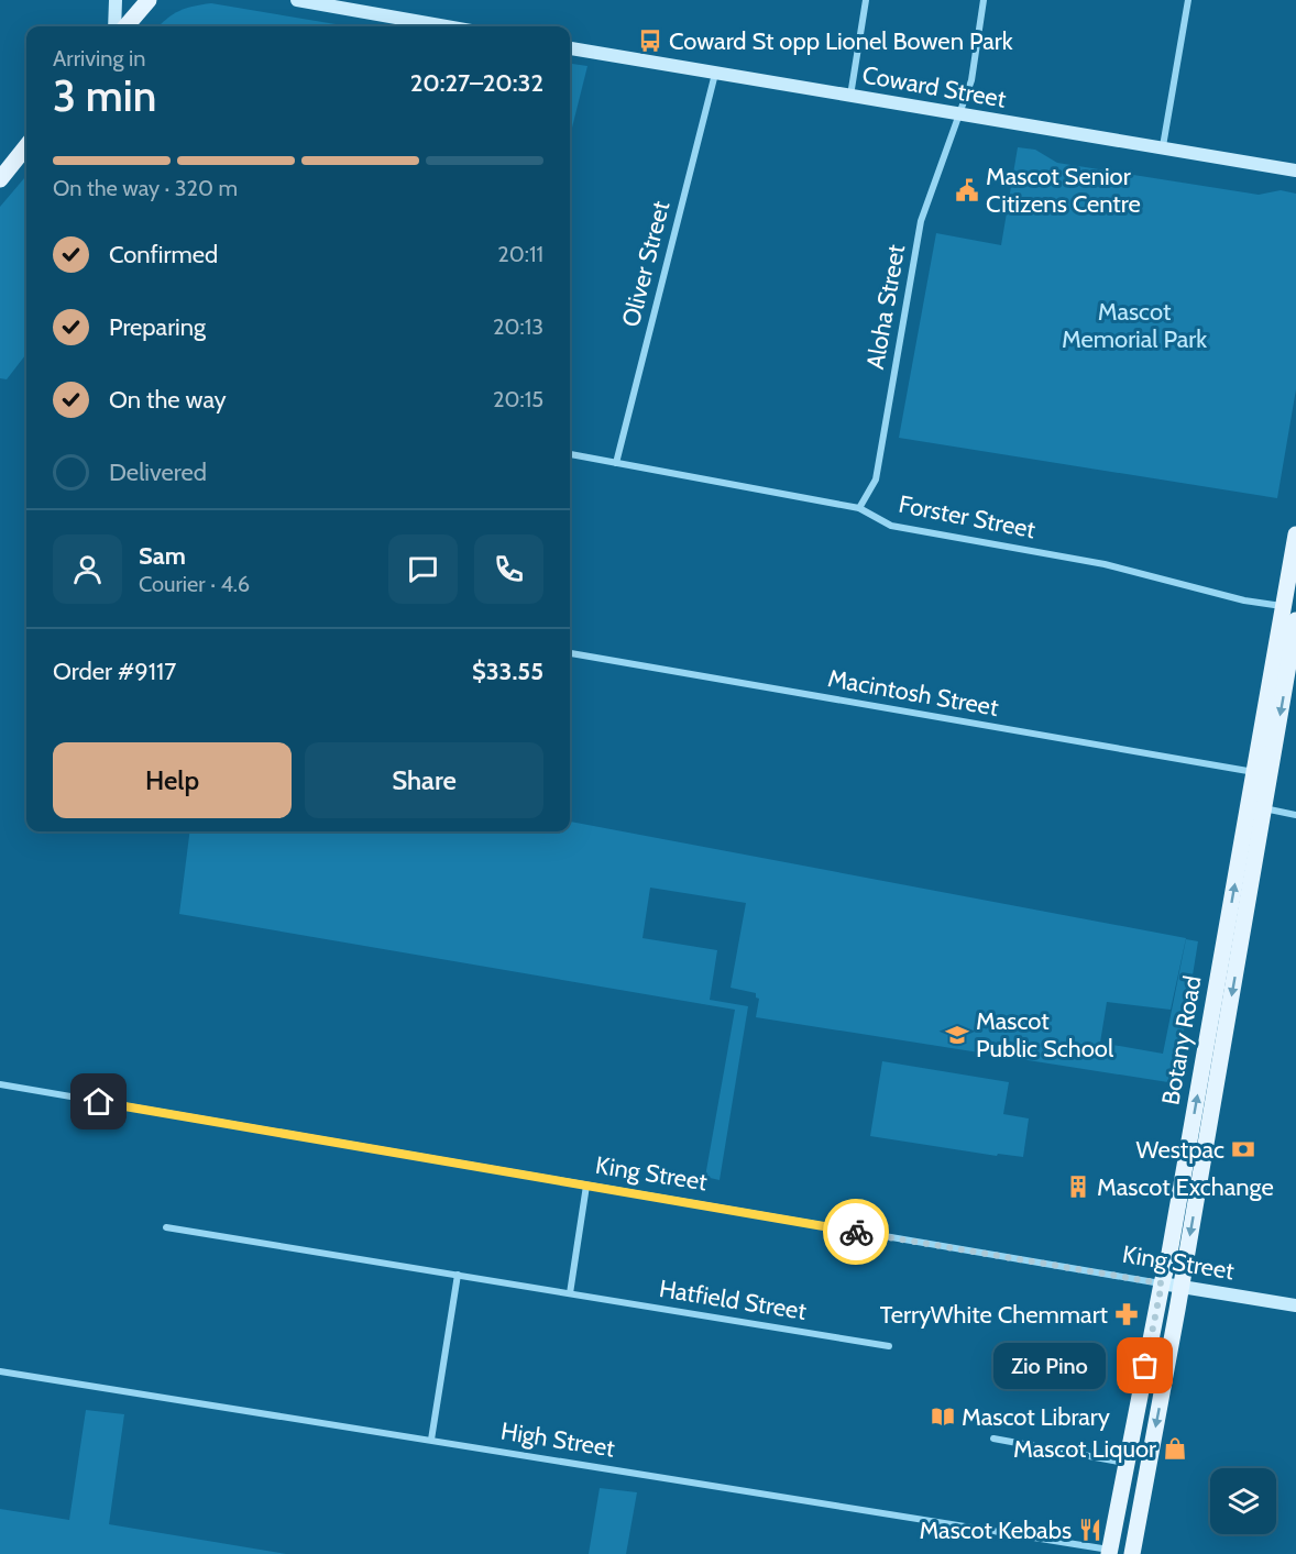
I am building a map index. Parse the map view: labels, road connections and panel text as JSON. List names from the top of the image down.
{
  "streets": {
    "main road": ["Botany Road"],
    "street": [
      "Coward Street",
      "Oliver Street",
      "Aloha Street",
      "Forster Street",
      "Macintosh Street",
      "King Street",
      "Hatfield Street",
      "High Street"
    ]
  },
  "crossings": [
    ["Coward Street", "Oliver Street"],
    ["Coward Street", "Aloha Street"],
    ["Oliver Street", "Forster Street"],
    ["Aloha Street", "Forster Street"],
    ["Forster Street", "Botany Road"],
    ["Macintosh Street", "Botany Road"],
    ["Botany Road", "King Street"],
    ["Botany Road", "High Street"]
  ],
  "parks": ["Mascot Memorial Park"],
  "places": {
    "bus stop": ["Coward St opp Lionel Bowen Park"],
    "public building": ["Mascot Senior Citizens Centre"],
    "school or university": ["Mascot Public School"],
    "bank": ["Westpac"],
    "building": ["Mascot Exchange"],
    "pharmacy": ["TerryWhite Chemmart"],
    "other": ["Zio Pino"],
    "library": ["Mascot Library"],
    "shop": ["Mascot Liquor"],
    "restaurant": ["Mascot Kebabs"]
  },
  "page": {
    "heading": ["3 min", "Arriving in", "20:27–20:32"],
    "panel": [
      "Sam",
      "Courier · 4.6",
      "Order #9117",
      "$33.55"
    ],
    "bar": "On the way · 320 m",
    "list": [
      ["Confirmed", "20:11"],
      ["Preparing", "20:13"],
      ["On the way", "20:15"],
      "Delivered"
    ],
    "buttons": ["Help", "Share"],
    "bubble": "Zio Pino"
  }
}
